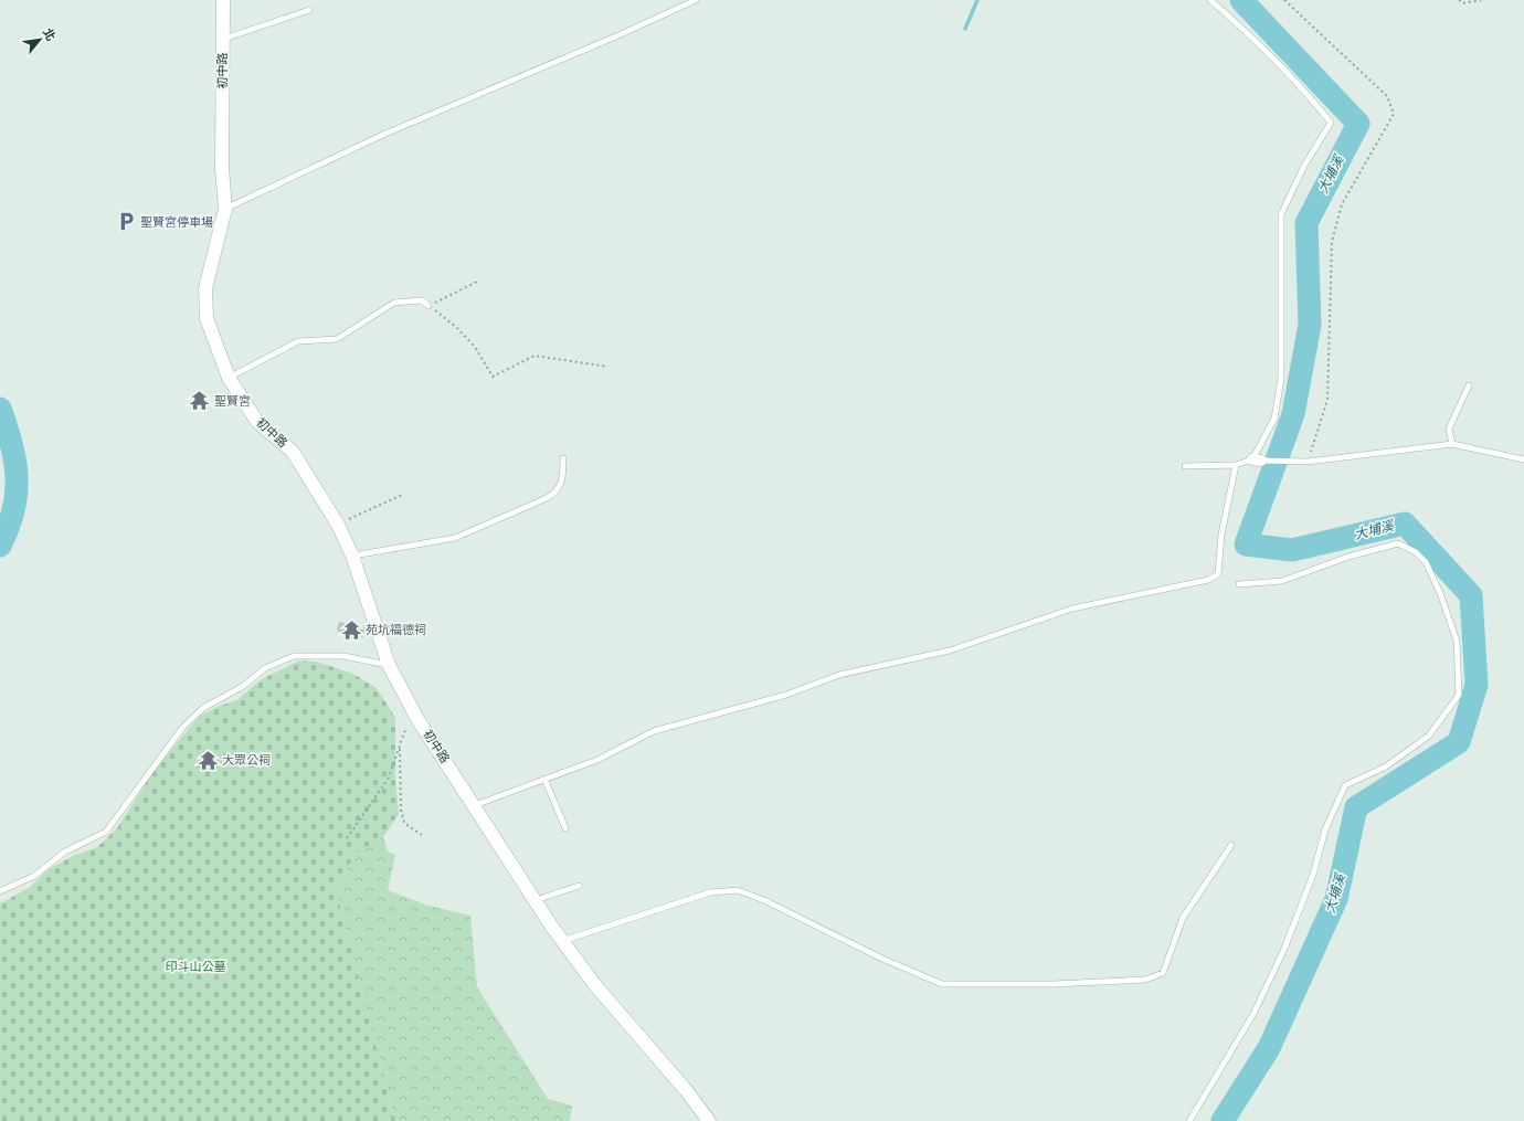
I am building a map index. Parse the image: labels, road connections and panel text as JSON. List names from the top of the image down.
{
  "streets": {
    "street": ["初中路"]
  },
  "water": ["大埔溪"],
  "parks": ["印斗山公墓"],
  "places": {
    "parking": ["聖賢宮停車場"],
    "temple": ["聖賢宮", "苑坑福德祠", "大眾公祠"]
  },
  "north": "top right"
}
